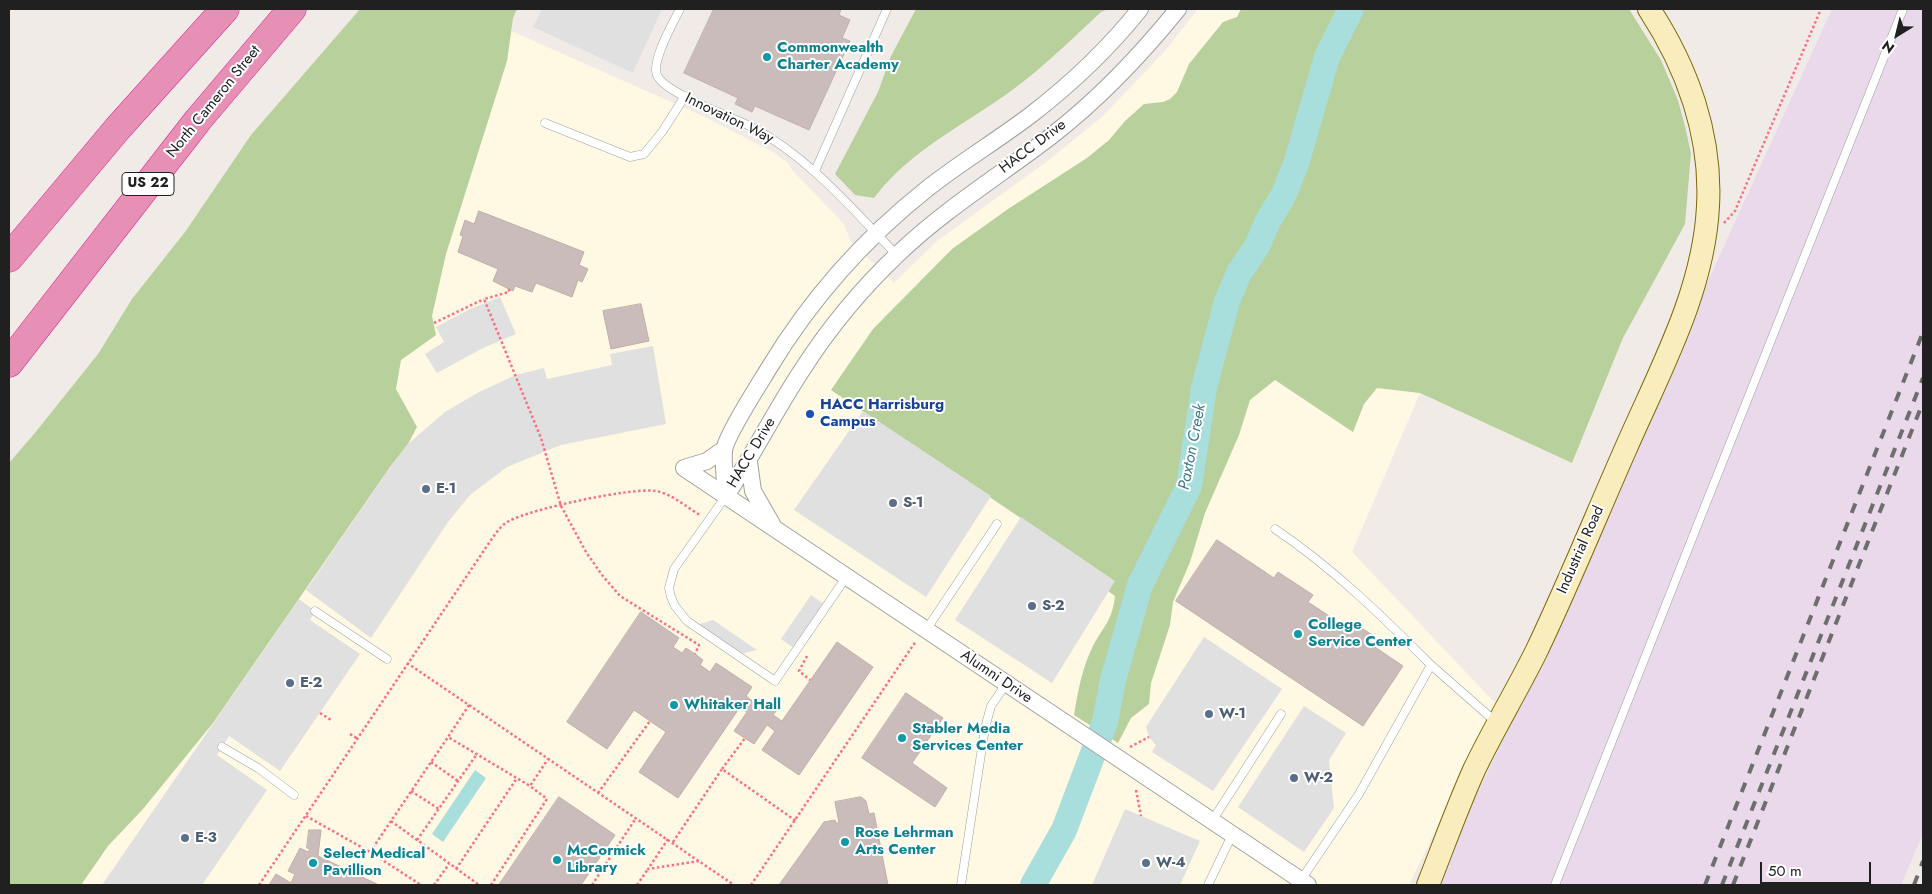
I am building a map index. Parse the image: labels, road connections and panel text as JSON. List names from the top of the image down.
{
  "streets": {
    "highway": ["North Cameron Street", "US 22"],
    "street": ["HACC Drive", "Industrial Road", "Alumni Drive"],
    "lane": ["Innovation Way"]
  },
  "crossings": [
    ["Innovation Way", "HACC Drive"],
    ["HACC Drive", "Alumni Drive"]
  ],
  "water": ["Paxton Creek"],
  "places": [
    "Commonwealth Charter Academy",
    "HACC Harrisburg Campus",
    "E-1",
    "S-1",
    "S-2",
    "College Service Center",
    "E-2",
    "Whitaker Hall",
    "W-1",
    "Stabler Media Services Center",
    "W-2",
    "E-3",
    "Rose Lehrman Arts Center",
    "McCormick Library",
    "Select Medical Pavillion",
    "W-4"
  ],
  "scale_bar": "50 m",
  "north": "bottom left"
}
